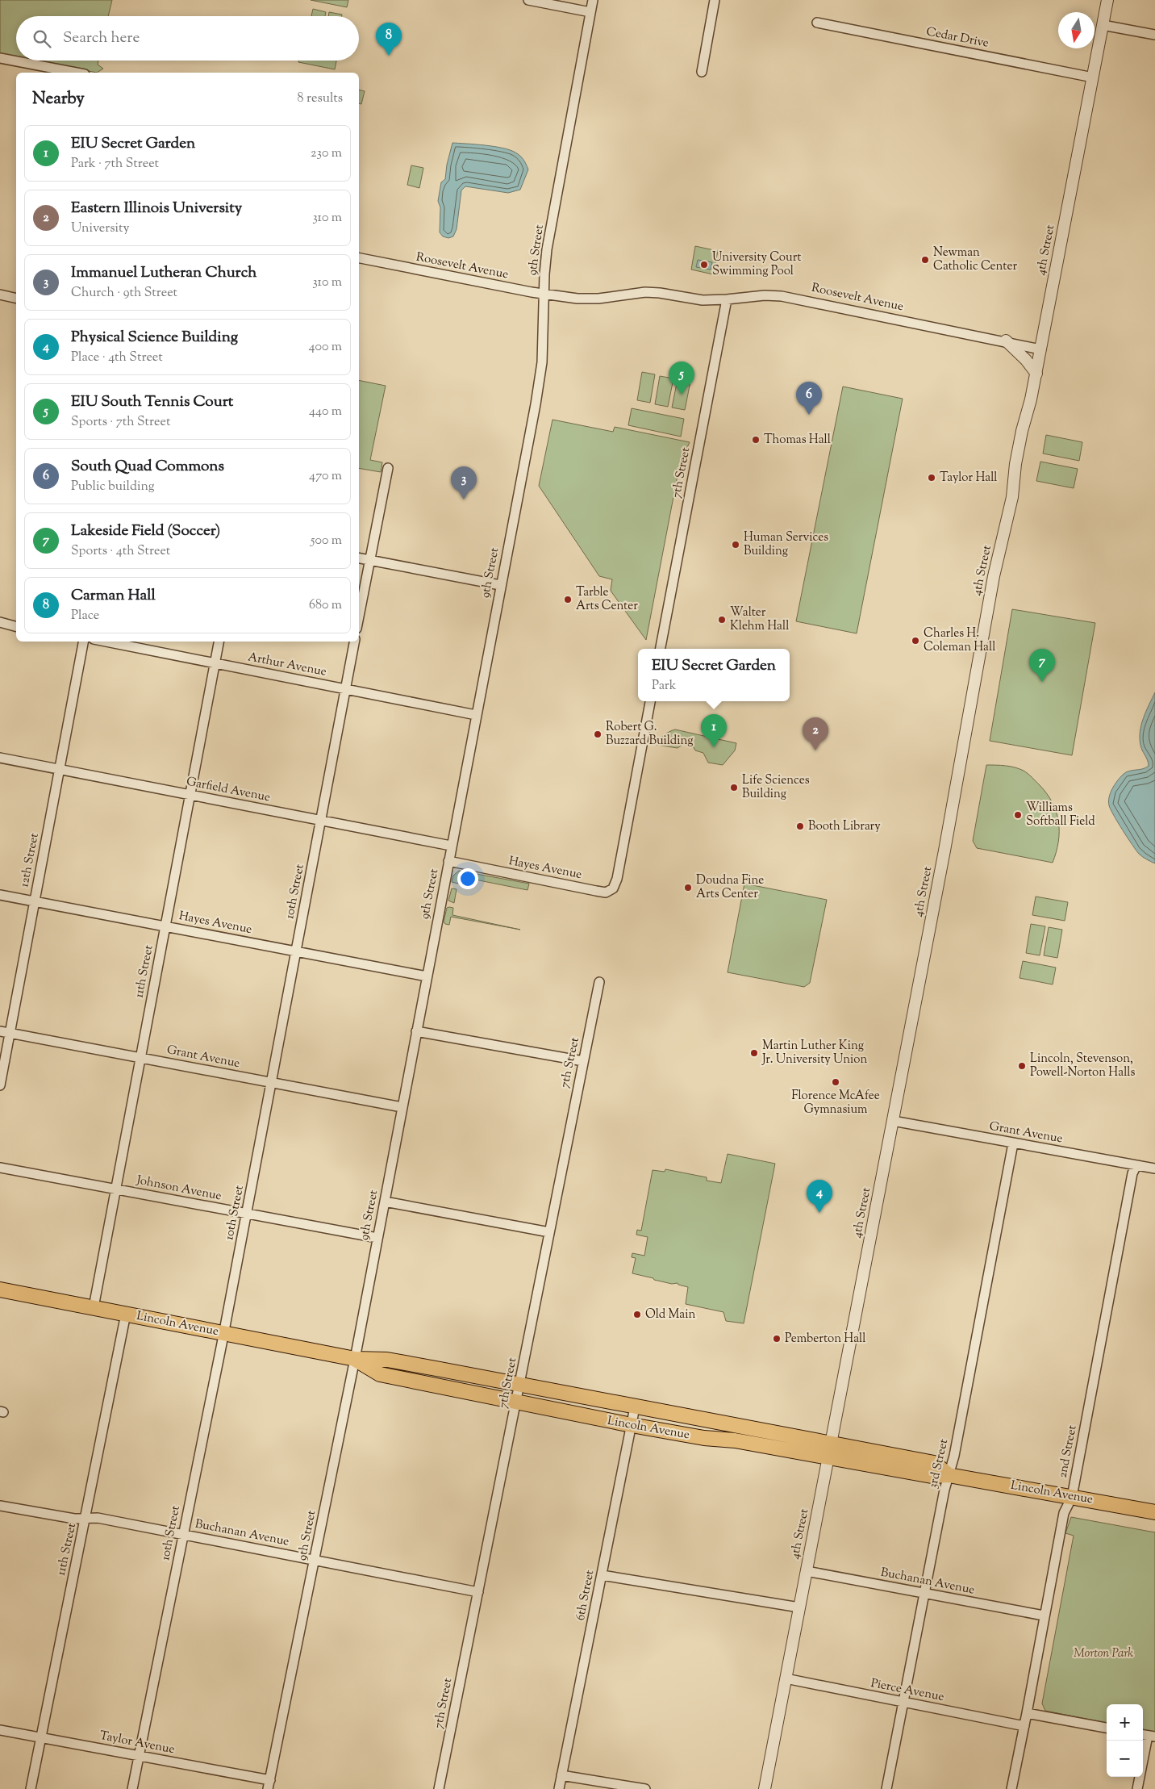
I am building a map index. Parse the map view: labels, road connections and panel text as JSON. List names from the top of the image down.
{
  "streets": {
    "main road": ["Lincoln Avenue"],
    "street": [
      "Cedar Drive",
      "9th Street",
      "4th Street",
      "Roosevelt Avenue",
      "7th Street",
      "Arthur Avenue",
      "Garfield Avenue",
      "12th Street",
      "Hayes Avenue",
      "10th Street",
      "11th Street",
      "Grant Avenue",
      "Johnson Avenue",
      "2nd Street",
      "3rd Street",
      "Buchanan Avenue",
      "6th Street",
      "Pierce Avenue",
      "Taylor Avenue"
    ]
  },
  "crossings": [
    ["Cedar Drive", "4th Street"],
    ["9th Street", "Roosevelt Avenue"],
    ["9th Street", "Arthur Avenue"],
    ["9th Street", "Garfield Avenue"],
    ["9th Street", "Hayes Avenue"],
    ["9th Street", "Grant Avenue"],
    ["9th Street", "Johnson Avenue"],
    ["9th Street", "Lincoln Avenue"],
    ["9th Street", "Buchanan Avenue"],
    ["9th Street", "Taylor Avenue"],
    ["4th Street", "Roosevelt Avenue"],
    ["4th Street", "Grant Avenue"],
    ["4th Street", "Lincoln Avenue"],
    ["4th Street", "Buchanan Avenue"],
    ["4th Street", "Pierce Avenue"],
    ["Roosevelt Avenue", "7th Street"],
    ["7th Street", "Lincoln Avenue"],
    ["7th Street", "Buchanan Avenue"],
    ["Arthur Avenue", "10th Street"],
    ["Arthur Avenue", "11th Street"],
    ["Garfield Avenue", "12th Street"],
    ["Garfield Avenue", "10th Street"],
    ["Garfield Avenue", "11th Street"],
    ["12th Street", "Hayes Avenue"],
    ["12th Street", "Grant Avenue"],
    ["Hayes Avenue", "10th Street"],
    ["Hayes Avenue", "11th Street"],
    ["10th Street", "Grant Avenue"],
    ["10th Street", "Johnson Avenue"],
    ["10th Street", "Lincoln Avenue"],
    ["10th Street", "Buchanan Avenue"],
    ["10th Street", "Taylor Avenue"],
    ["11th Street", "Grant Avenue"],
    ["11th Street", "Johnson Avenue"],
    ["11th Street", "Lincoln Avenue"],
    ["11th Street", "Buchanan Avenue"],
    ["11th Street", "Taylor Avenue"],
    ["Grant Avenue", "2nd Street"],
    ["Grant Avenue", "3rd Street"],
    ["Lincoln Avenue", "2nd Street"],
    ["Lincoln Avenue", "3rd Street"],
    ["Lincoln Avenue", "6th Street"],
    ["2nd Street", "Buchanan Avenue"],
    ["2nd Street", "Pierce Avenue"],
    ["3rd Street", "Buchanan Avenue"],
    ["3rd Street", "Pierce Avenue"]
  ],
  "parks": ["Morton Park"],
  "places": [
    "Newman Catholic Center",
    "University Court Swimming Pool",
    "Thomas Hall",
    "Taylor Hall",
    "Human Services Building",
    "Tarble Arts Center",
    "Walter Klehm Hall",
    "Charles H. Coleman Hall",
    "Robert G. Buzzard Building",
    "Life Sciences Building",
    "Williams Softball Field",
    "Booth Library",
    "Doudna Fine Arts Center",
    "Martin Luther King Jr. University Union",
    "Lincoln, Stevenson, Powell-Norton Halls",
    "Florence McAfee Gymnasium",
    "Old Main",
    "Pemberton Hall"
  ],
  "north": "bottom",
  "page": {
    "search": "Search here",
    "pins": [
      "8",
      "5",
      "6",
      "3",
      "7",
      "1",
      "2",
      "4"
    ],
    "heading": ["Nearby", "8 results"],
    "list": [
      {
        "mark": "1",
        "name": "EIU Secret Garden",
        "note": "Park · 7th Street",
        "value": "230 m"
      },
      {
        "mark": "2",
        "name": "Eastern Illinois University",
        "note": "University",
        "value": "310 m"
      },
      {
        "mark": "3",
        "name": "Immanuel Lutheran Church",
        "note": "Church · 9th Street",
        "value": "310 m"
      },
      {
        "mark": "4",
        "name": "Physical Science Building",
        "note": "Place · 4th Street",
        "value": "400 m"
      },
      {
        "mark": "5",
        "name": "EIU South Tennis Court",
        "note": "Sports · 7th Street",
        "value": "440 m"
      },
      {
        "mark": "6",
        "name": "South Quad Commons",
        "note": "Public building",
        "value": "470 m"
      },
      {
        "mark": "7",
        "name": "Lakeside Field (Soccer)",
        "note": "Sports · 4th Street",
        "value": "500 m"
      },
      {
        "mark": "8",
        "name": "Carman Hall",
        "note": "Place",
        "value": "680 m"
      }
    ],
    "popup": ["EIU Secret Garden", "Park"],
    "map_buttons": ["+", "−"]
  }
}
